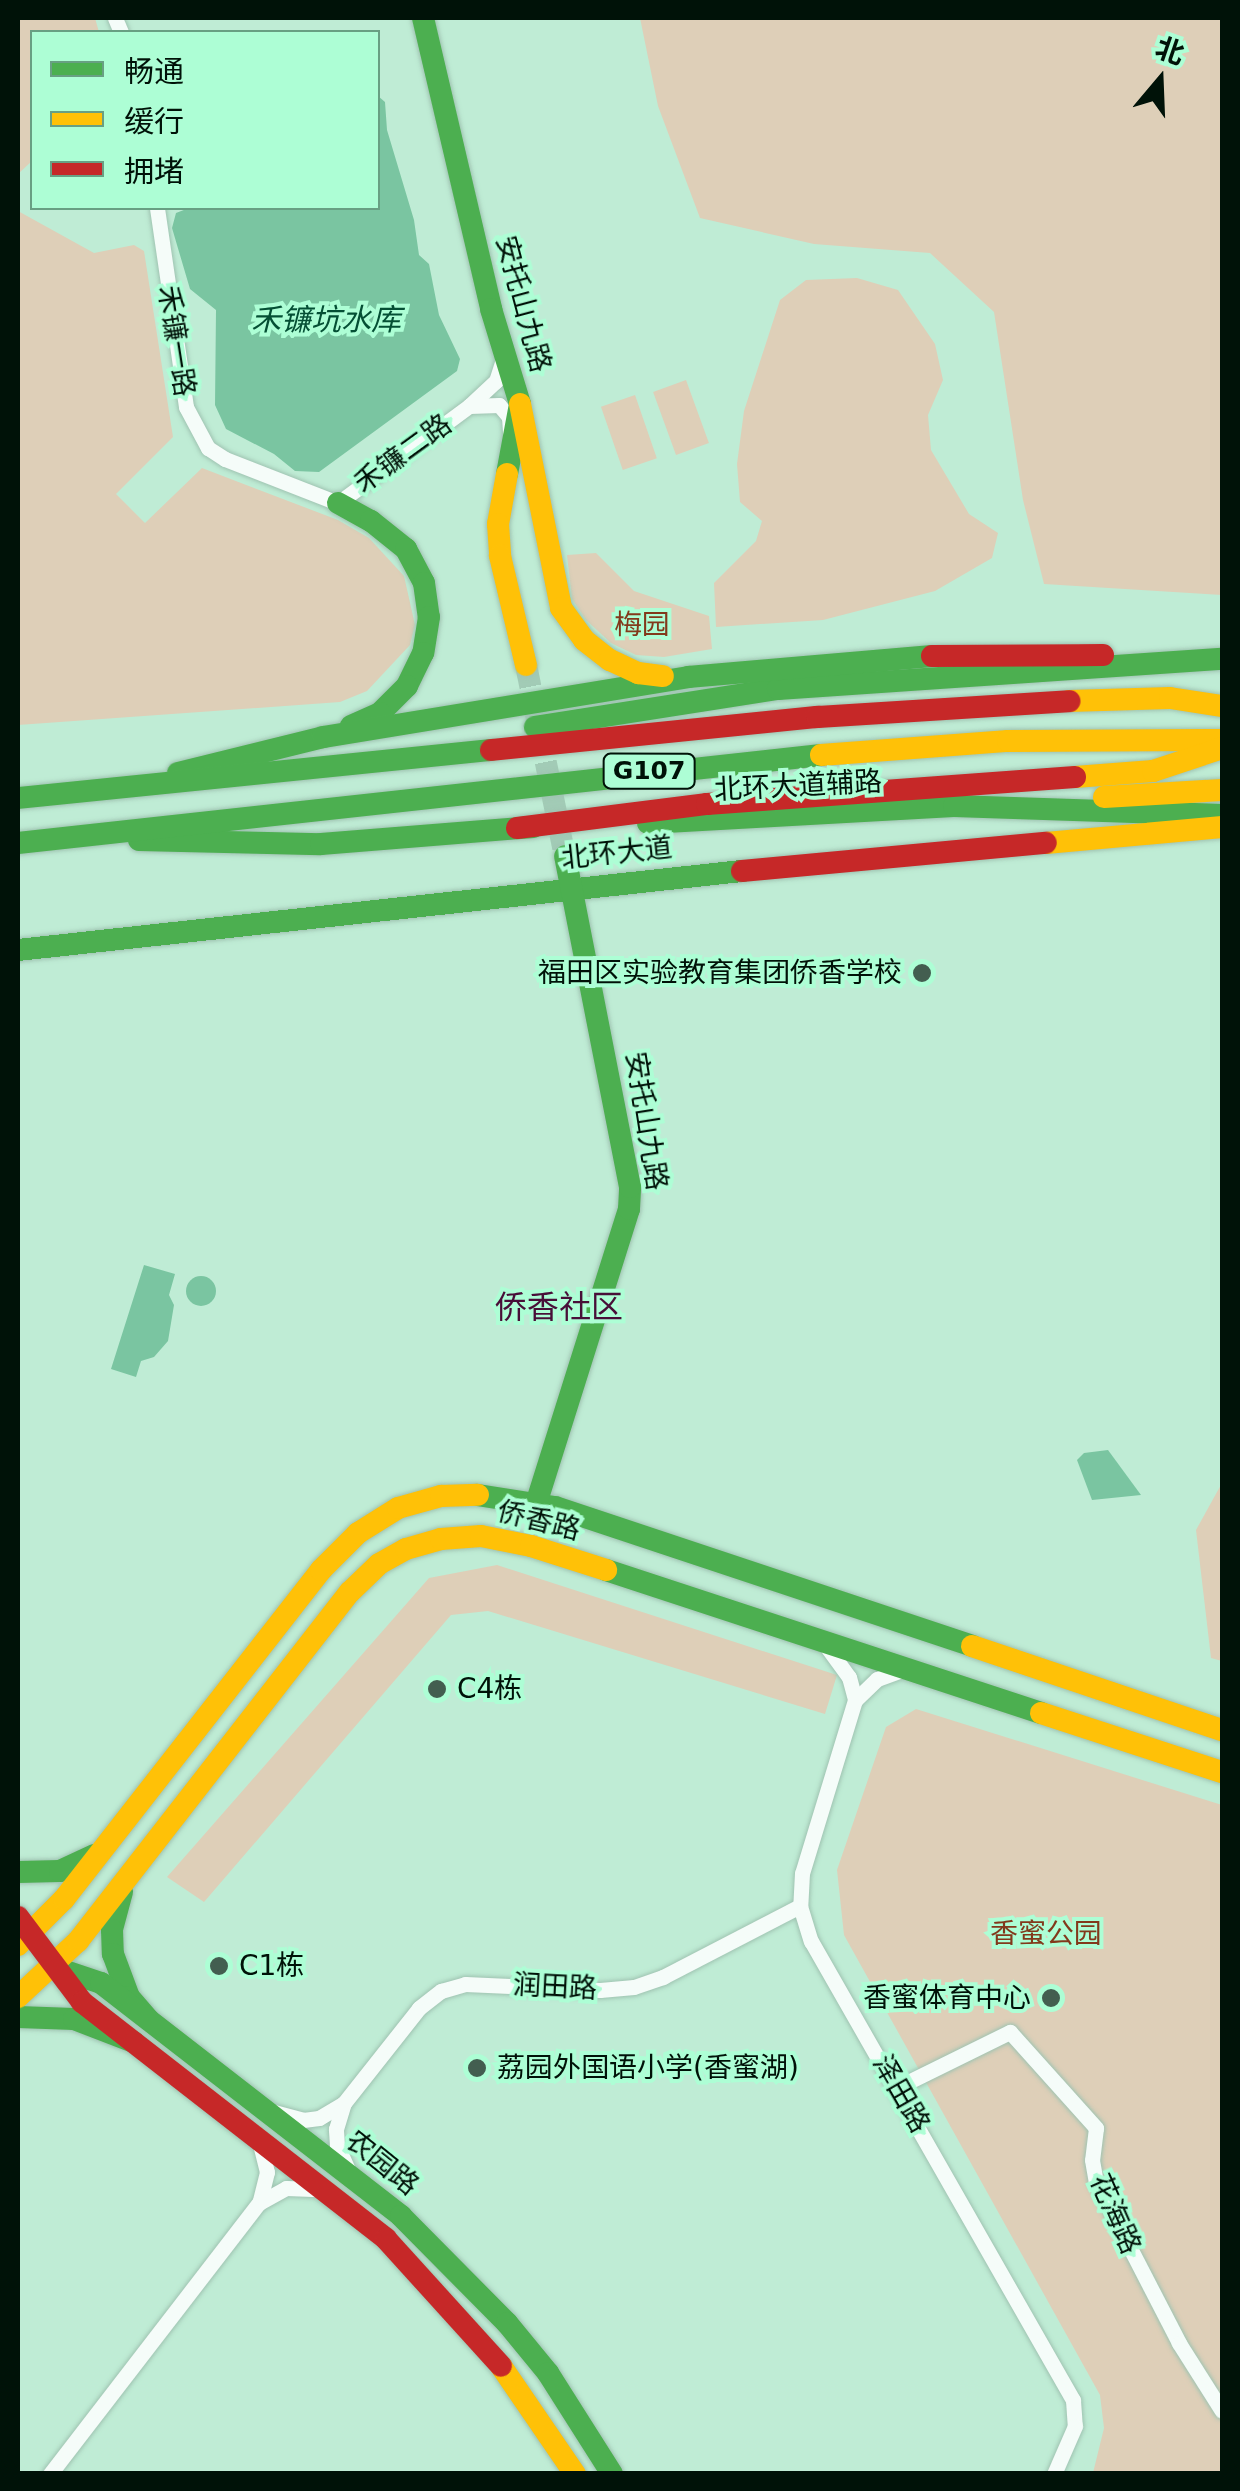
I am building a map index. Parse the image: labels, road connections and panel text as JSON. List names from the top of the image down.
{
  "streets": {
    "main road": [
      "安托山九路",
      "G107",
      "北环大道辅路",
      "北环大道",
      "侨香路",
      "农园路"
    ],
    "street": [
      "禾镰一路",
      "禾镰二路",
      "润田路",
      "泽田路",
      "花海路"
    ]
  },
  "crossings": [
    ["安托山九路", "禾镰二路"],
    ["安托山九路", "北环大道"],
    ["安托山九路", "侨香路"],
    ["禾镰一路", "禾镰二路"],
    ["G107", "北环大道辅路"],
    ["侨香路", "农园路"],
    ["润田路", "泽田路"],
    ["泽田路", "花海路"]
  ],
  "districts": ["侨香社区"],
  "water": ["禾镰坑水库"],
  "parks": ["梅园", "香蜜公园"],
  "places": [
    "福田区实验教育集团侨香学校",
    "C4栋",
    "C1栋",
    "香蜜体育中心",
    "荔园外国语小学(香蜜湖)"
  ],
  "legend": ["畅通", "缓行", "拥堵"],
  "north": "top"
}
